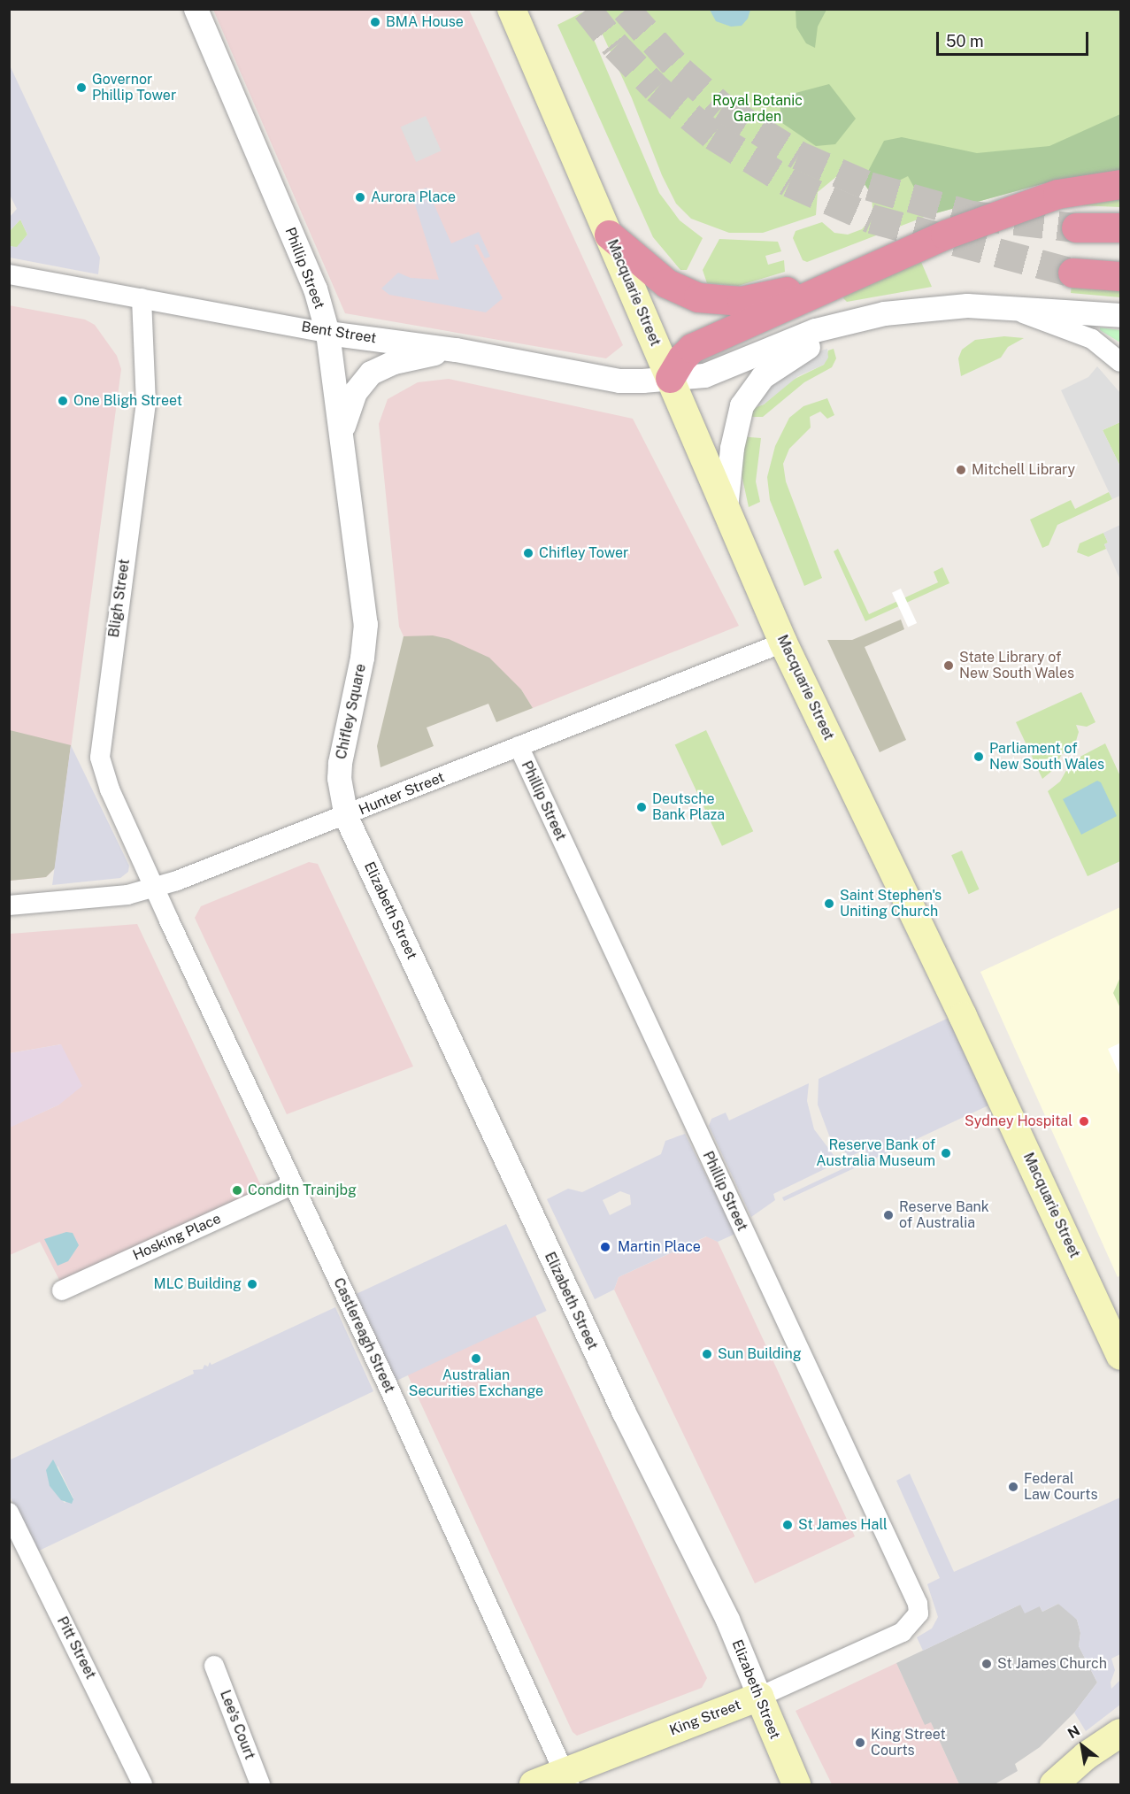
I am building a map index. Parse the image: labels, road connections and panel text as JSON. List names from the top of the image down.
{
  "streets": {
    "main road": ["Macquarie Street", "Elizabeth Street", "King Street"],
    "street": [
      "Phillip Street",
      "Bent Street",
      "Bligh Street",
      "Chifley Square",
      "Hunter Street",
      "Hosking Place",
      "Castlereagh Street",
      "Pitt Street",
      "Lee's Court"
    ]
  },
  "crossings": [
    ["Phillip Street", "Bent Street"],
    ["Phillip Street", "Chifley Square"],
    ["Phillip Street", "Hunter Street"],
    ["Phillip Street", "King Street"],
    ["Macquarie Street", "Bent Street"],
    ["Macquarie Street", "Hunter Street"],
    ["Bent Street", "Bligh Street"],
    ["Bligh Street", "Hunter Street"],
    ["Bligh Street", "Castlereagh Street"],
    ["Chifley Square", "Hunter Street"],
    ["Chifley Square", "Elizabeth Street"],
    ["Hunter Street", "Elizabeth Street"],
    ["Hunter Street", "Castlereagh Street"],
    ["Elizabeth Street", "King Street"],
    ["Hosking Place", "Castlereagh Street"],
    ["Castlereagh Street", "King Street"]
  ],
  "parks": ["Royal Botanic Garden"],
  "places": [
    "BMA House",
    "Governor Phillip Tower",
    "Aurora Place",
    "One Bligh Street",
    "Mitchell Library",
    "Chifley Tower",
    "State Library of New South Wales",
    "Parliament of New South Wales",
    "Deutsche Bank Plaza",
    "Saint Stephen's Uniting Church",
    "Sydney Hospital",
    "Reserve Bank of Australia Museum",
    "Conditn Trainjbg",
    "Reserve Bank of Australia",
    "Martin Place",
    "MLC Building",
    "Sun Building",
    "Australian Securities Exchange",
    "Federal Law Courts",
    "St James Hall",
    "St James Church",
    "King Street Courts"
  ],
  "scale_bar": "50 m",
  "north": "top left"
}
